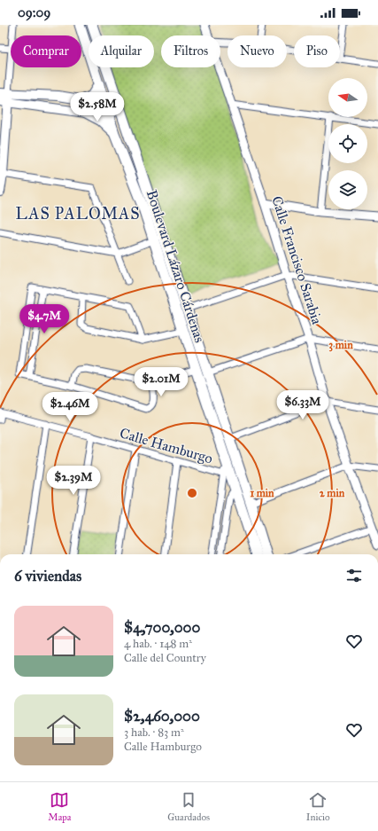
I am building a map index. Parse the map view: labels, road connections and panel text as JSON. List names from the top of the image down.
{
  "streets": {
    "main road": ["Boulevard Lázaro Cárdenas"],
    "street": ["Calle Francisco Sarabia", "Calle Hamburgo"]
  },
  "districts": ["LAS PALOMAS"],
  "north": "left",
  "page": {
    "status": "09:09",
    "chip": [
      "Comprar",
      "Alquilar",
      "Filtros",
      "Nuevo",
      "Piso"
    ],
    "price": [
      "$2.58M",
      "$4.7M",
      "$2.01M",
      "$6.33M",
      "$2.46M",
      "$2.39M"
    ],
    "heading": "6 viviendas",
    "list": [
      {
        "name": "$4,700,000",
        "note": "4 hab. · 148 m² · Calle del Country"
      },
      {
        "name": "$2,460,000",
        "note": "3 hab. · 83 m² · Calle Hamburgo"
      }
    ],
    "tabs": ["Mapa", "Guardados", "Inicio"]
  },
  "rings": ["3 min", "1 min", "2 min"]
}
